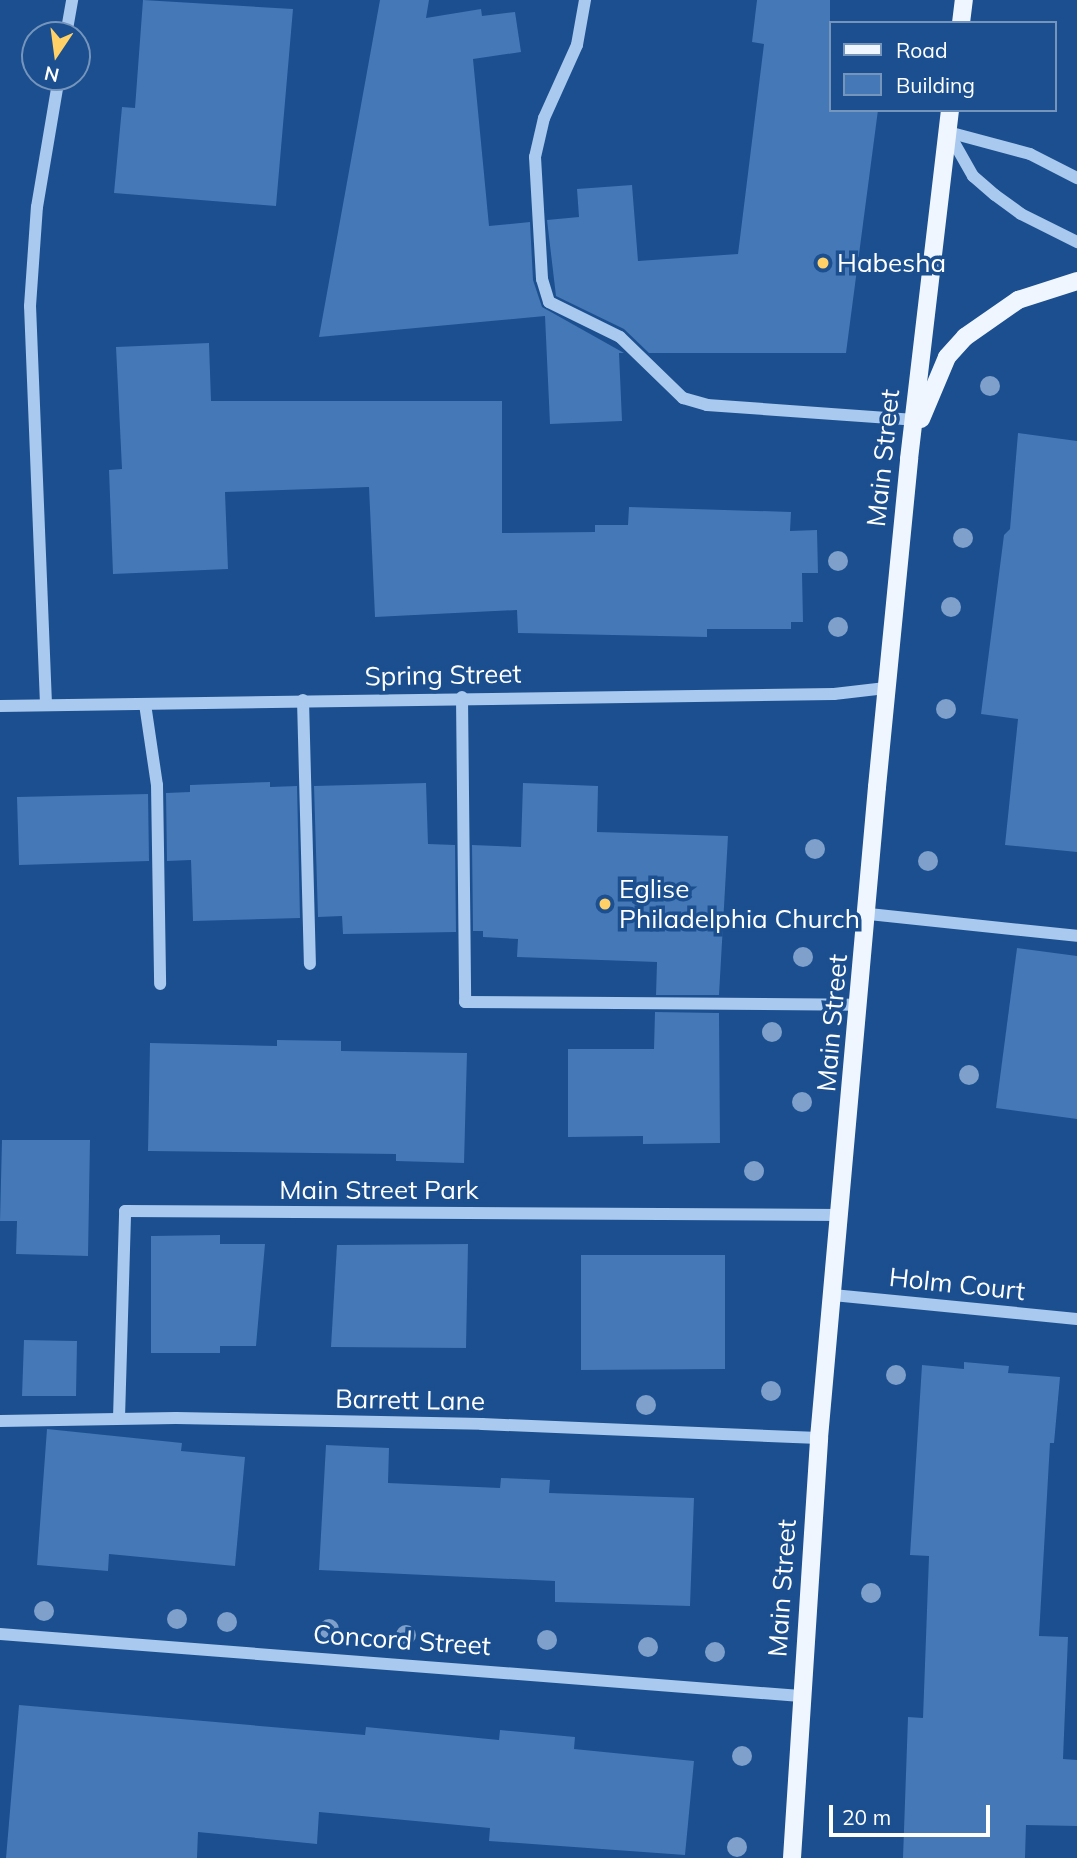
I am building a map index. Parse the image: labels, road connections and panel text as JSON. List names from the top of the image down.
{
  "streets": {
    "main road": ["Main Street"],
    "street": [
      "Spring Street",
      "Main Street Park",
      "Holm Court",
      "Barrett Lane",
      "Concord Street"
    ]
  },
  "crossings": [
    ["Main Street", "Spring Street"],
    ["Main Street", "Main Street Park"],
    ["Main Street", "Holm Court"],
    ["Main Street", "Barrett Lane"],
    ["Main Street", "Concord Street"],
    ["Main Street Park", "Barrett Lane"]
  ],
  "places": ["Habesha", "Eglise Philadelphia Church"],
  "legend": ["Road", "Building"],
  "scale_bar": "20 m",
  "north": "bottom"
}
